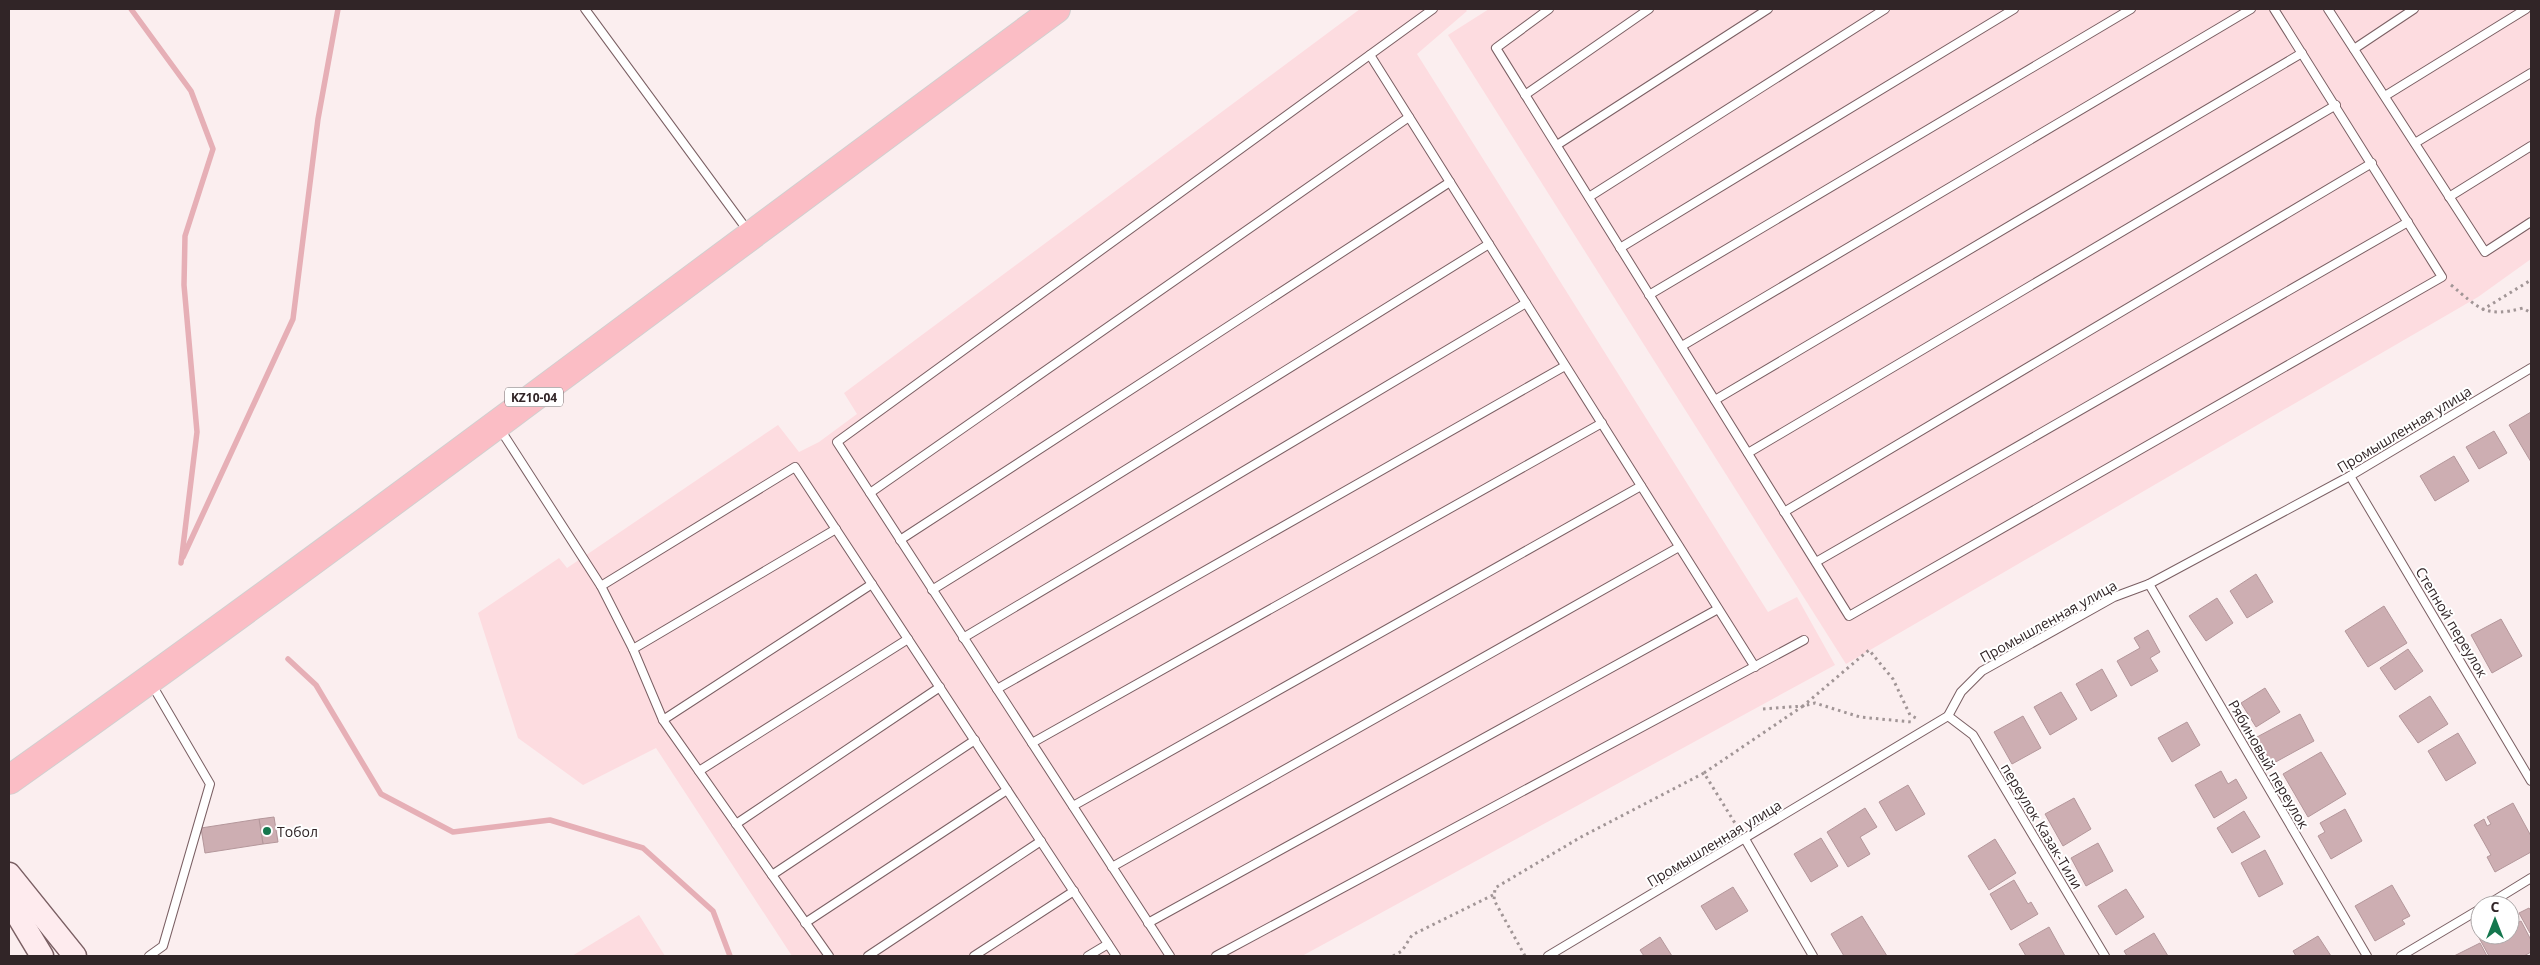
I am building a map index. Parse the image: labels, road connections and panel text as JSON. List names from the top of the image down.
{
  "streets": {
    "highway": ["KZ10-04"],
    "lane": [
      "Промышленная улица",
      "Степной переулок",
      "Рябиновый переулок",
      "переулок Казак-Тили"
    ]
  },
  "crossings": [
    ["Промышленная улица", "Степной переулок"],
    ["Промышленная улица", "Рябиновый переулок"],
    ["Промышленная улица", "переулок Казак-Тили"]
  ],
  "places": ["Тобол"],
  "north": "top"
}
